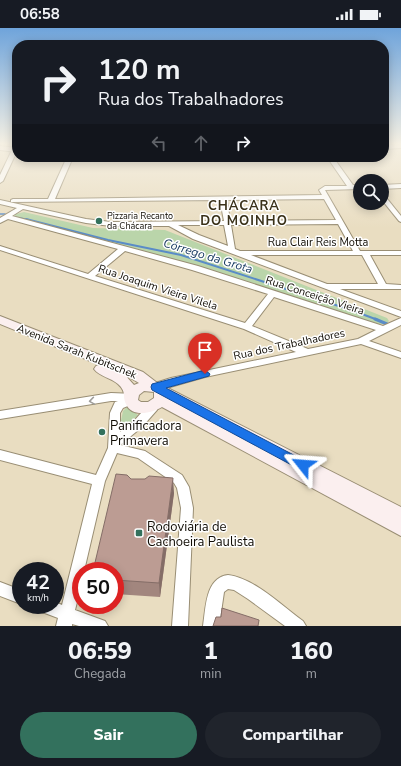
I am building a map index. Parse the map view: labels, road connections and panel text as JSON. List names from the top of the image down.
{
  "streets": {
    "main road": ["Avenida Sarah Kubitschek"],
    "street": [
      "Rua Clair Reis Motta",
      "Rua Joaquim Vieira Vilela",
      "Rua Conceição Vieira",
      "Rua dos Trabalhadores"
    ]
  },
  "crossings": [
    ["Rua Joaquim Vieira Vilela", "Rua dos Trabalhadores"],
    ["Rua Conceição Vieira", "Rua dos Trabalhadores"],
    ["Rua dos Trabalhadores", "Avenida Sarah Kubitschek"]
  ],
  "districts": ["CHÁCARA DO MOINHO"],
  "water": ["Córrego da Grota"],
  "places": {
    "other": ["Pizzaria Recanto da Chácara", "Panificadora Primavera"],
    "transit": ["Rodoviária de Cachoeira Paulista"]
  },
  "page": {
    "status": "06:58",
    "turn": ["120 m", "Rua dos Trabalhadores"],
    "speed": "42 km/h",
    "limit": "50",
    "eta": [
      "06:59",
      "Chegada",
      "1",
      "min",
      "160",
      "m"
    ],
    "buttons": ["Sair", "Compartilhar"]
  }
}
